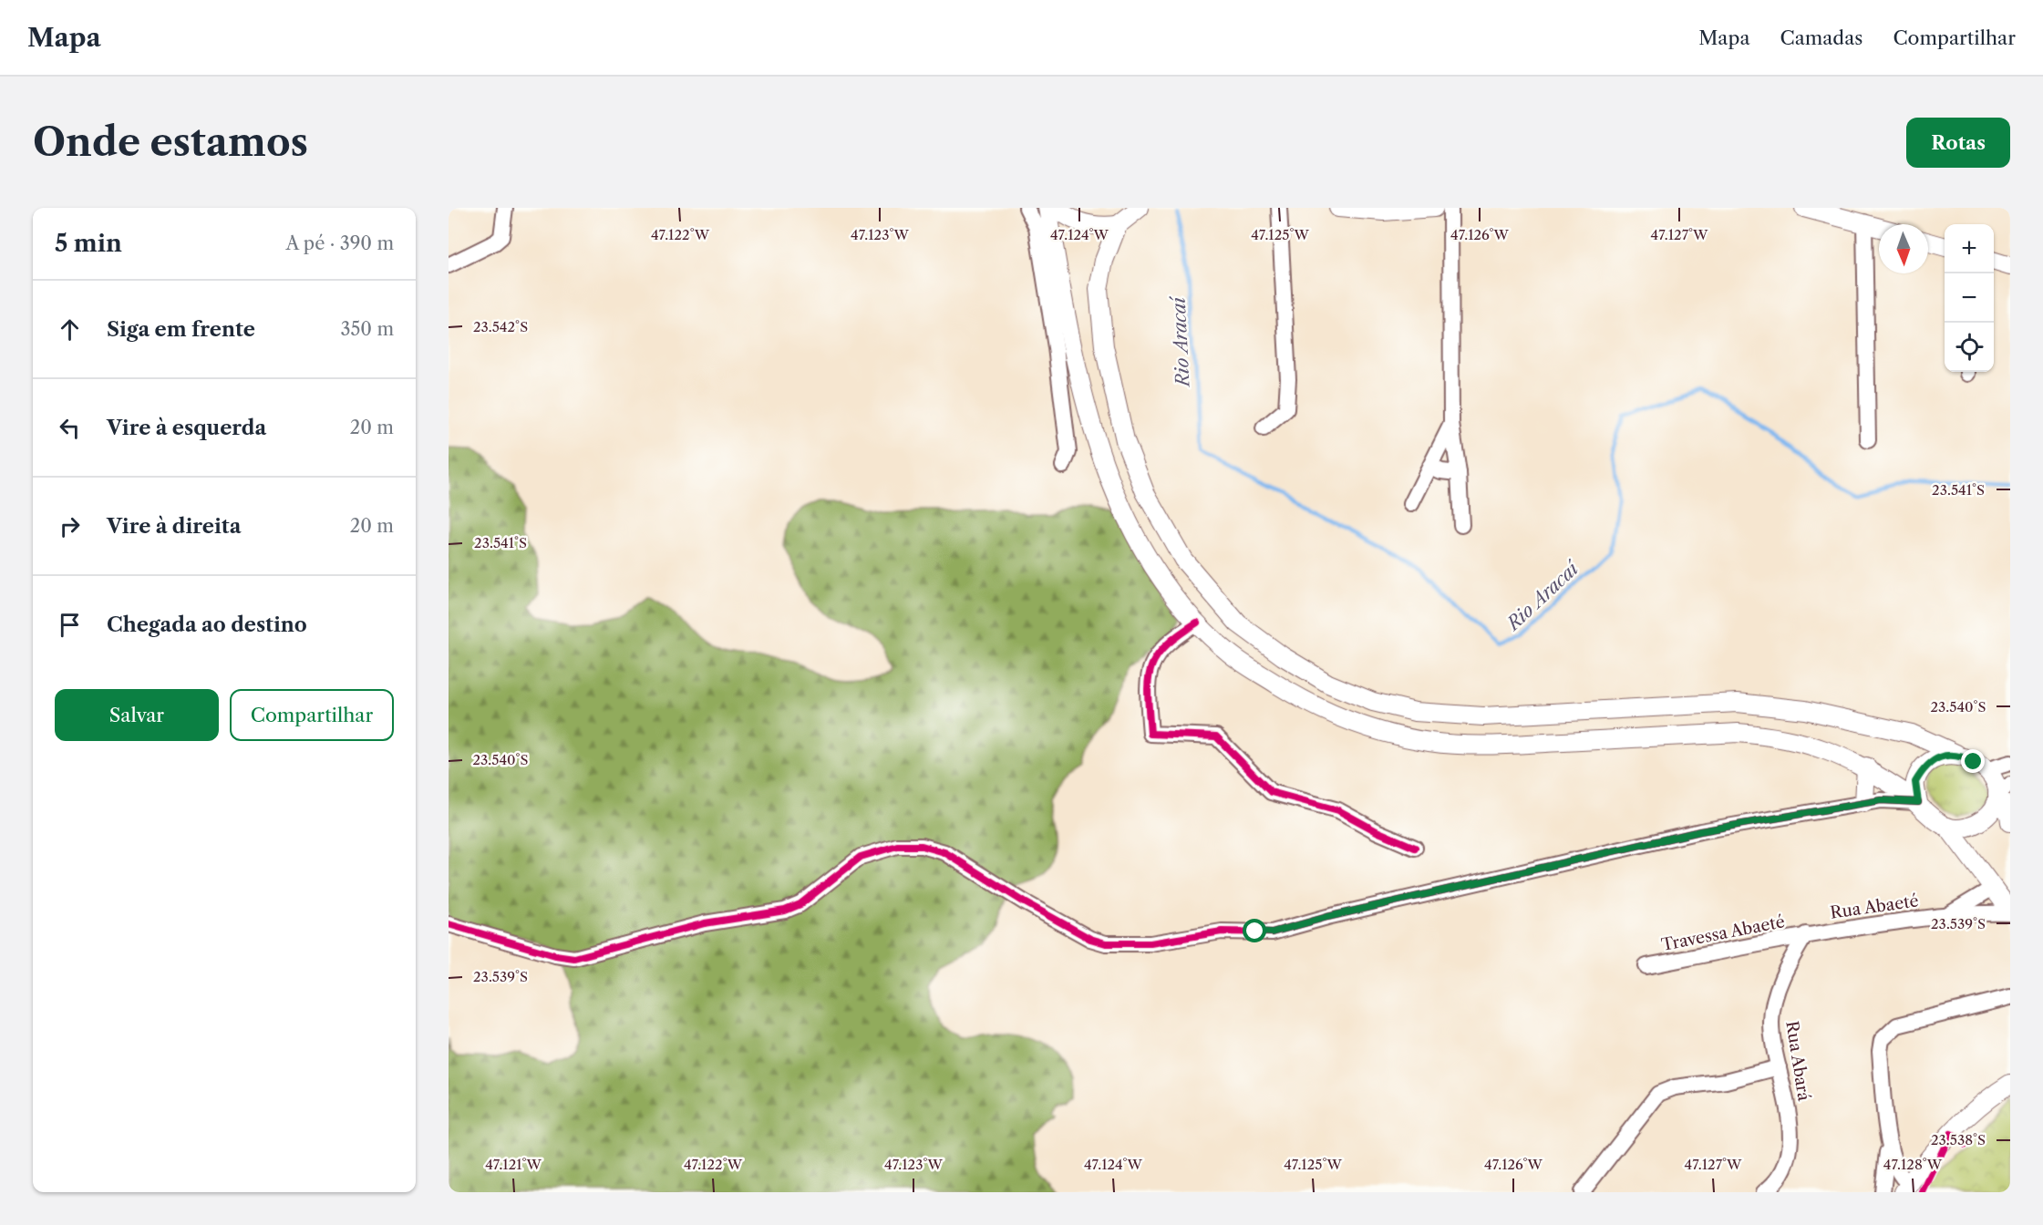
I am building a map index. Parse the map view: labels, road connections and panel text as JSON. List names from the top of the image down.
{
  "streets": {
    "street": ["Rua Abaeté", "Travessa Abaeté", "Rua Abará"]
  },
  "crossings": [
    ["Rua Abaeté", "Travessa Abaeté"],
    ["Rua Abaeté", "Rua Abará"],
    ["Travessa Abaeté", "Rua Abará"]
  ],
  "water": ["Rio Aracaí"],
  "north": "bottom",
  "page": {
    "header": "Mapa",
    "nav": ["Mapa", "Camadas", "Compartilhar"],
    "buttons": [
      "Rotas",
      ["Salvar", "Compartilhar"]
    ],
    "title": "Onde estamos",
    "heading": ["5 min", "A pé · 390 m"],
    "map_buttons": ["+", "−"],
    "list": [
      ["Siga em frente", "350 m"],
      ["Vire à esquerda", "20 m"],
      ["Vire à direita", "20 m"],
      "Chegada ao destino"
    ]
  },
  "coordinates": [
    "47.122°W",
    "47.123°W",
    "47.124°W",
    "47.125°W",
    "47.126°W",
    "47.127°W",
    "23.542°S",
    "23.541°S",
    "23.540°S",
    "23.539°S",
    "23.538°S",
    "47.121°W",
    "47.128°W"
  ]
}
